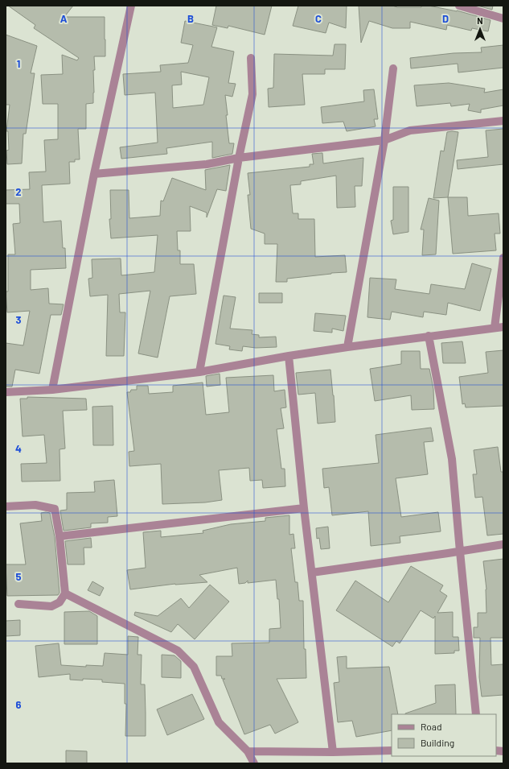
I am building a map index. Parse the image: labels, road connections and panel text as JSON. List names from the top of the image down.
{
  "legend": ["Road", "Building"],
  "north": "top",
  "grid": {
    "columns": [
      "A",
      "B",
      "C",
      "D"
    ],
    "rows": [
      "1",
      "2",
      "3",
      "4",
      "5",
      "6"
    ]
  }
}
